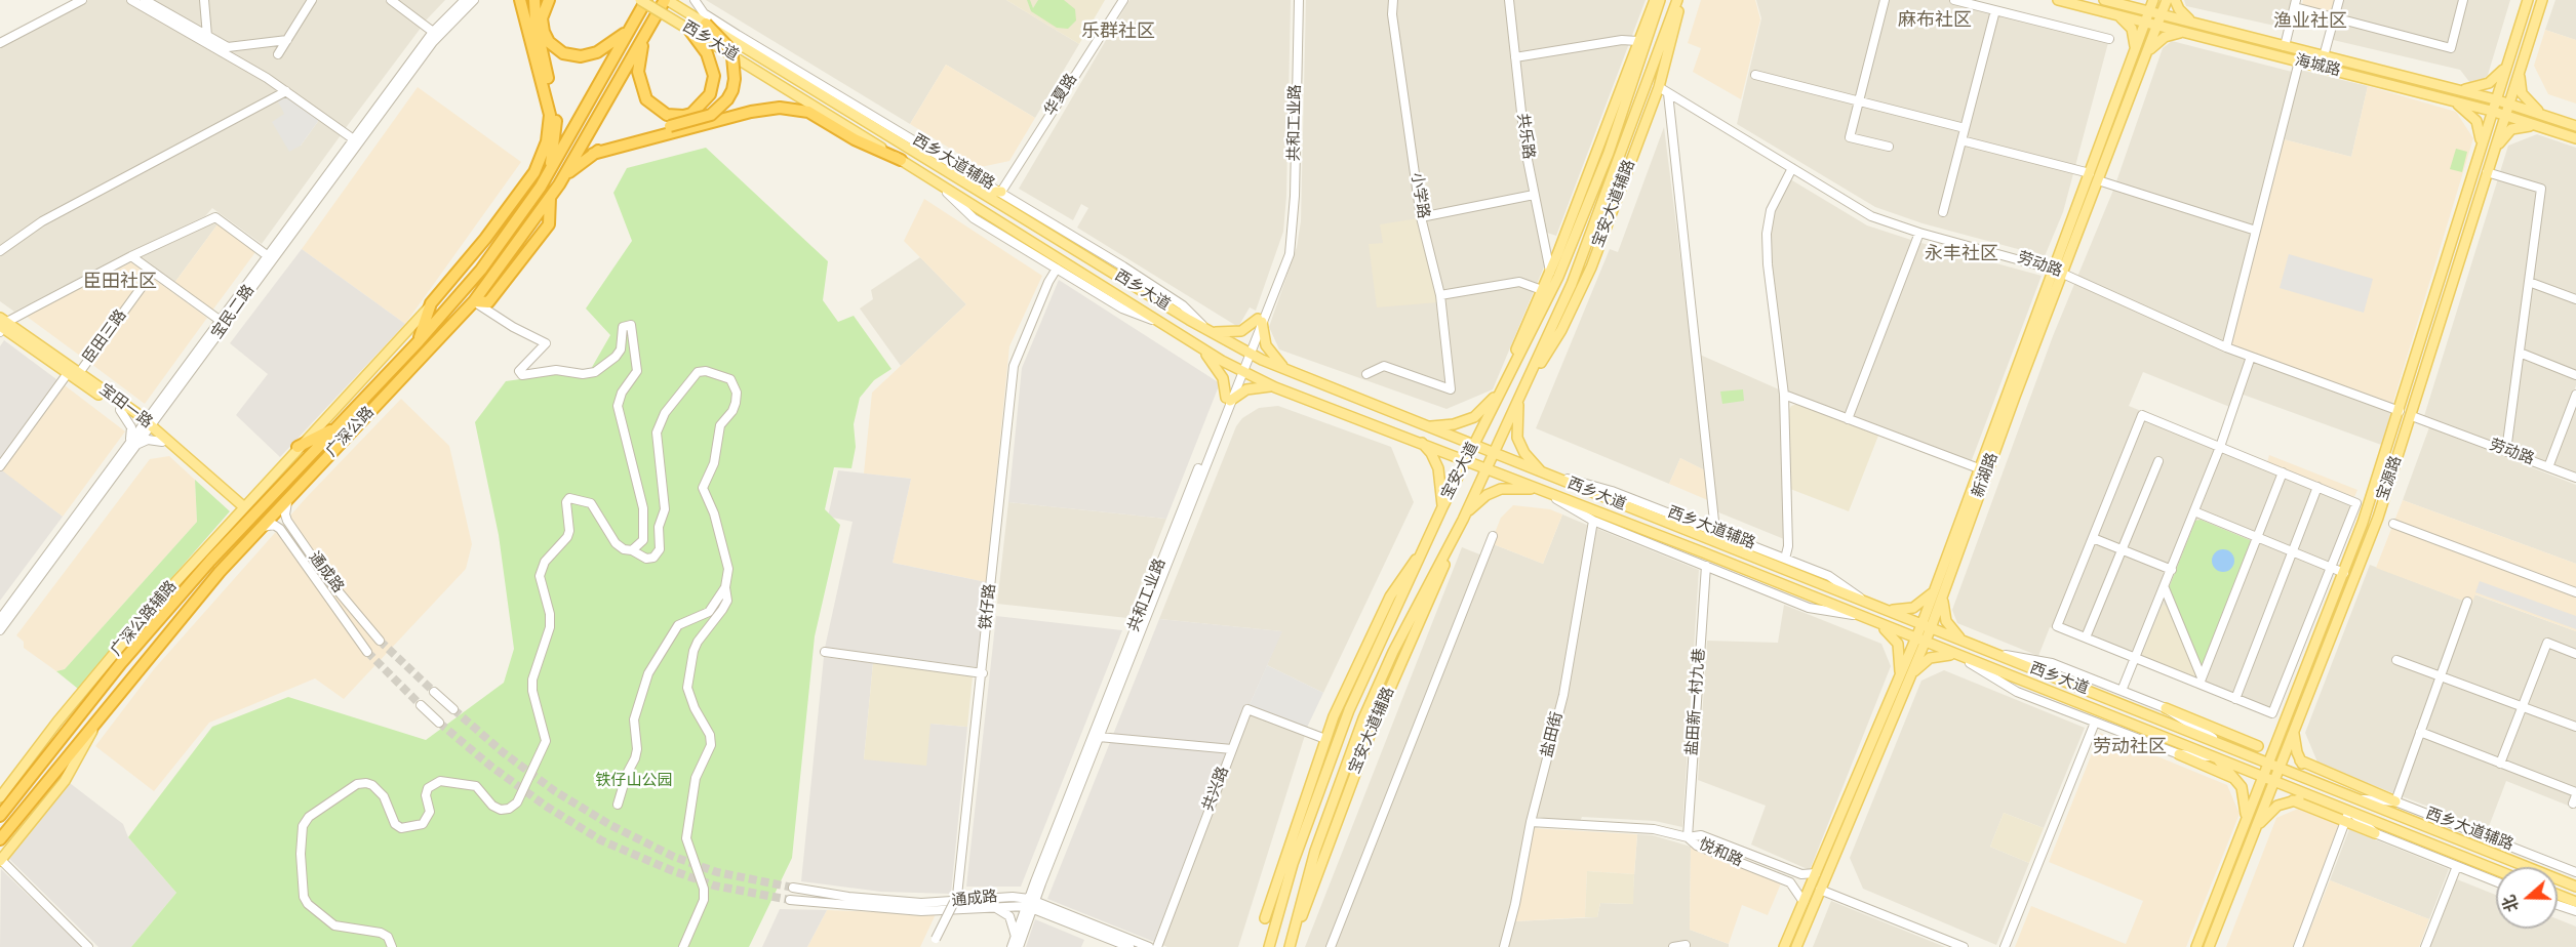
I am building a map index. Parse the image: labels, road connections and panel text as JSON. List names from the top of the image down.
{
  "streets": {
    "highway": ["广深公路"],
    "main road": [
      "西乡大道",
      "海城路",
      "宝安大道辅路",
      "宝田一路",
      "宝安大道",
      "新湖路",
      "宝源路",
      "广深公路辅路"
    ],
    "street": [
      "华夏路",
      "共和工业路",
      "共乐路",
      "西乡大道辅路",
      "小学路",
      "劳动路",
      "宝民二路",
      "臣田三路",
      "通成路",
      "铁仔路",
      "盐田新一村九巷",
      "盐田街",
      "共兴路",
      "悦和路"
    ]
  },
  "crossings": [
    ["西乡大道", "共和工业路"],
    ["西乡大道", "西乡大道辅路"],
    ["西乡大道", "宝安大道"],
    ["西乡大道", "新湖路"],
    ["西乡大道", "宝源路"],
    ["海城路", "新湖路"],
    ["海城路", "宝源路"],
    ["华夏路", "西乡大道辅路"],
    ["共和工业路", "通成路"],
    ["西乡大道辅路", "铁仔路"],
    ["宝安大道辅路", "劳动路"],
    ["宝安大道辅路", "宝安大道"],
    ["劳动路", "新湖路"],
    ["劳动路", "宝源路"],
    ["宝民二路", "宝田一路"],
    ["臣田三路", "宝田一路"],
    ["宝田一路", "广深公路辅路"],
    ["广深公路", "通成路"],
    ["新湖路", "悦和路"],
    ["盐田新一村九巷", "悦和路"]
  ],
  "districts": [
    "麻布社区",
    "渔业社区",
    "乐群社区",
    "永丰社区",
    "臣田社区",
    "劳动社区"
  ],
  "parks": ["铁仔山公园"],
  "north": "left"
}
